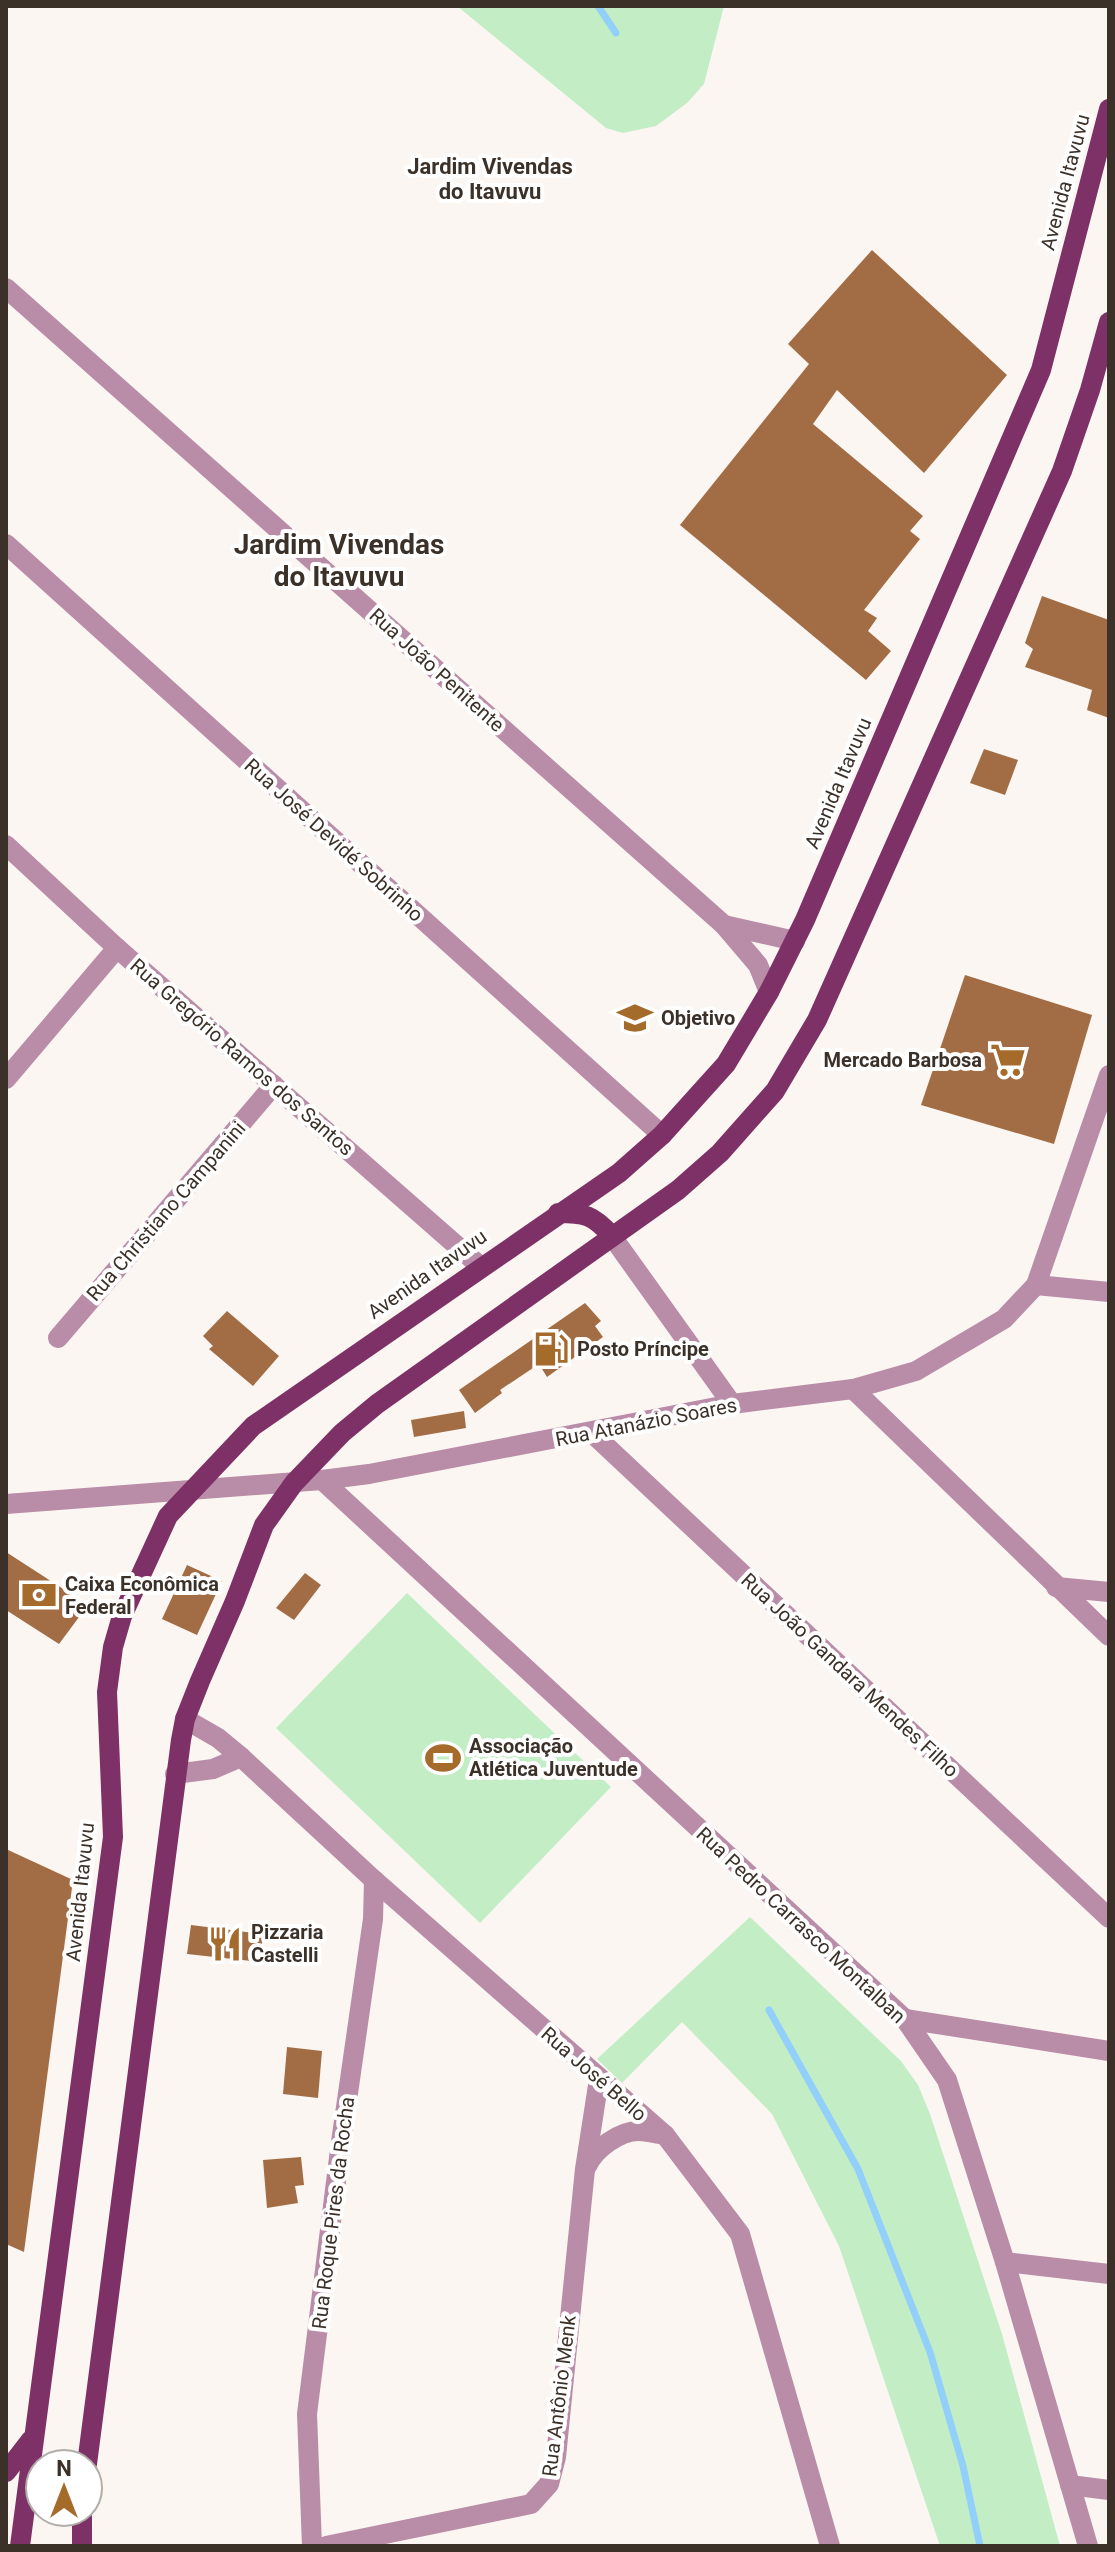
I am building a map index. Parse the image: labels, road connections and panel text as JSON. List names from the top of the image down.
{
  "streets": {
    "main road": ["Avenida Itavuvu"],
    "street": [
      "Rua João Penitente",
      "Rua José Devidé Sobrinho",
      "Rua Gregório Ramos dos Santos",
      "Rua Christiano Campanini",
      "Rua Atanázio Soares",
      "Rua João Gandara Mendes Filho",
      "Rua Pedro Carrasco Montalban",
      "Rua José Bello",
      "Rua Roque Pires da Rocha",
      "Rua Antônio Menk"
    ]
  },
  "crossings": [
    ["Avenida Itavuvu", "Rua João Penitente"],
    ["Avenida Itavuvu", "Rua José Devidé Sobrinho"],
    ["Avenida Itavuvu", "Rua Gregório Ramos dos Santos"],
    ["Avenida Itavuvu", "Rua Atanázio Soares"],
    ["Rua Gregório Ramos dos Santos", "Rua Christiano Campanini"],
    ["Rua Atanázio Soares", "Rua João Gandara Mendes Filho"],
    ["Rua Atanázio Soares", "Rua Pedro Carrasco Montalban"],
    ["Rua José Bello", "Rua Roque Pires da Rocha"],
    ["Rua José Bello", "Rua Antônio Menk"]
  ],
  "districts": ["Jardim Vivendas do Itavuvu", "Jardim Vivendas do Itavuvu"],
  "places": {
    "school or university": ["Objetivo"],
    "supermarket": ["Mercado Barbosa"],
    "fuel station": ["Posto Príncipe"],
    "bank": ["Caixa Econômica Federal"],
    "sports": ["Associação Atlética Juventude"],
    "restaurant": ["Pizzaria Castelli"]
  },
  "north": "top"
}
